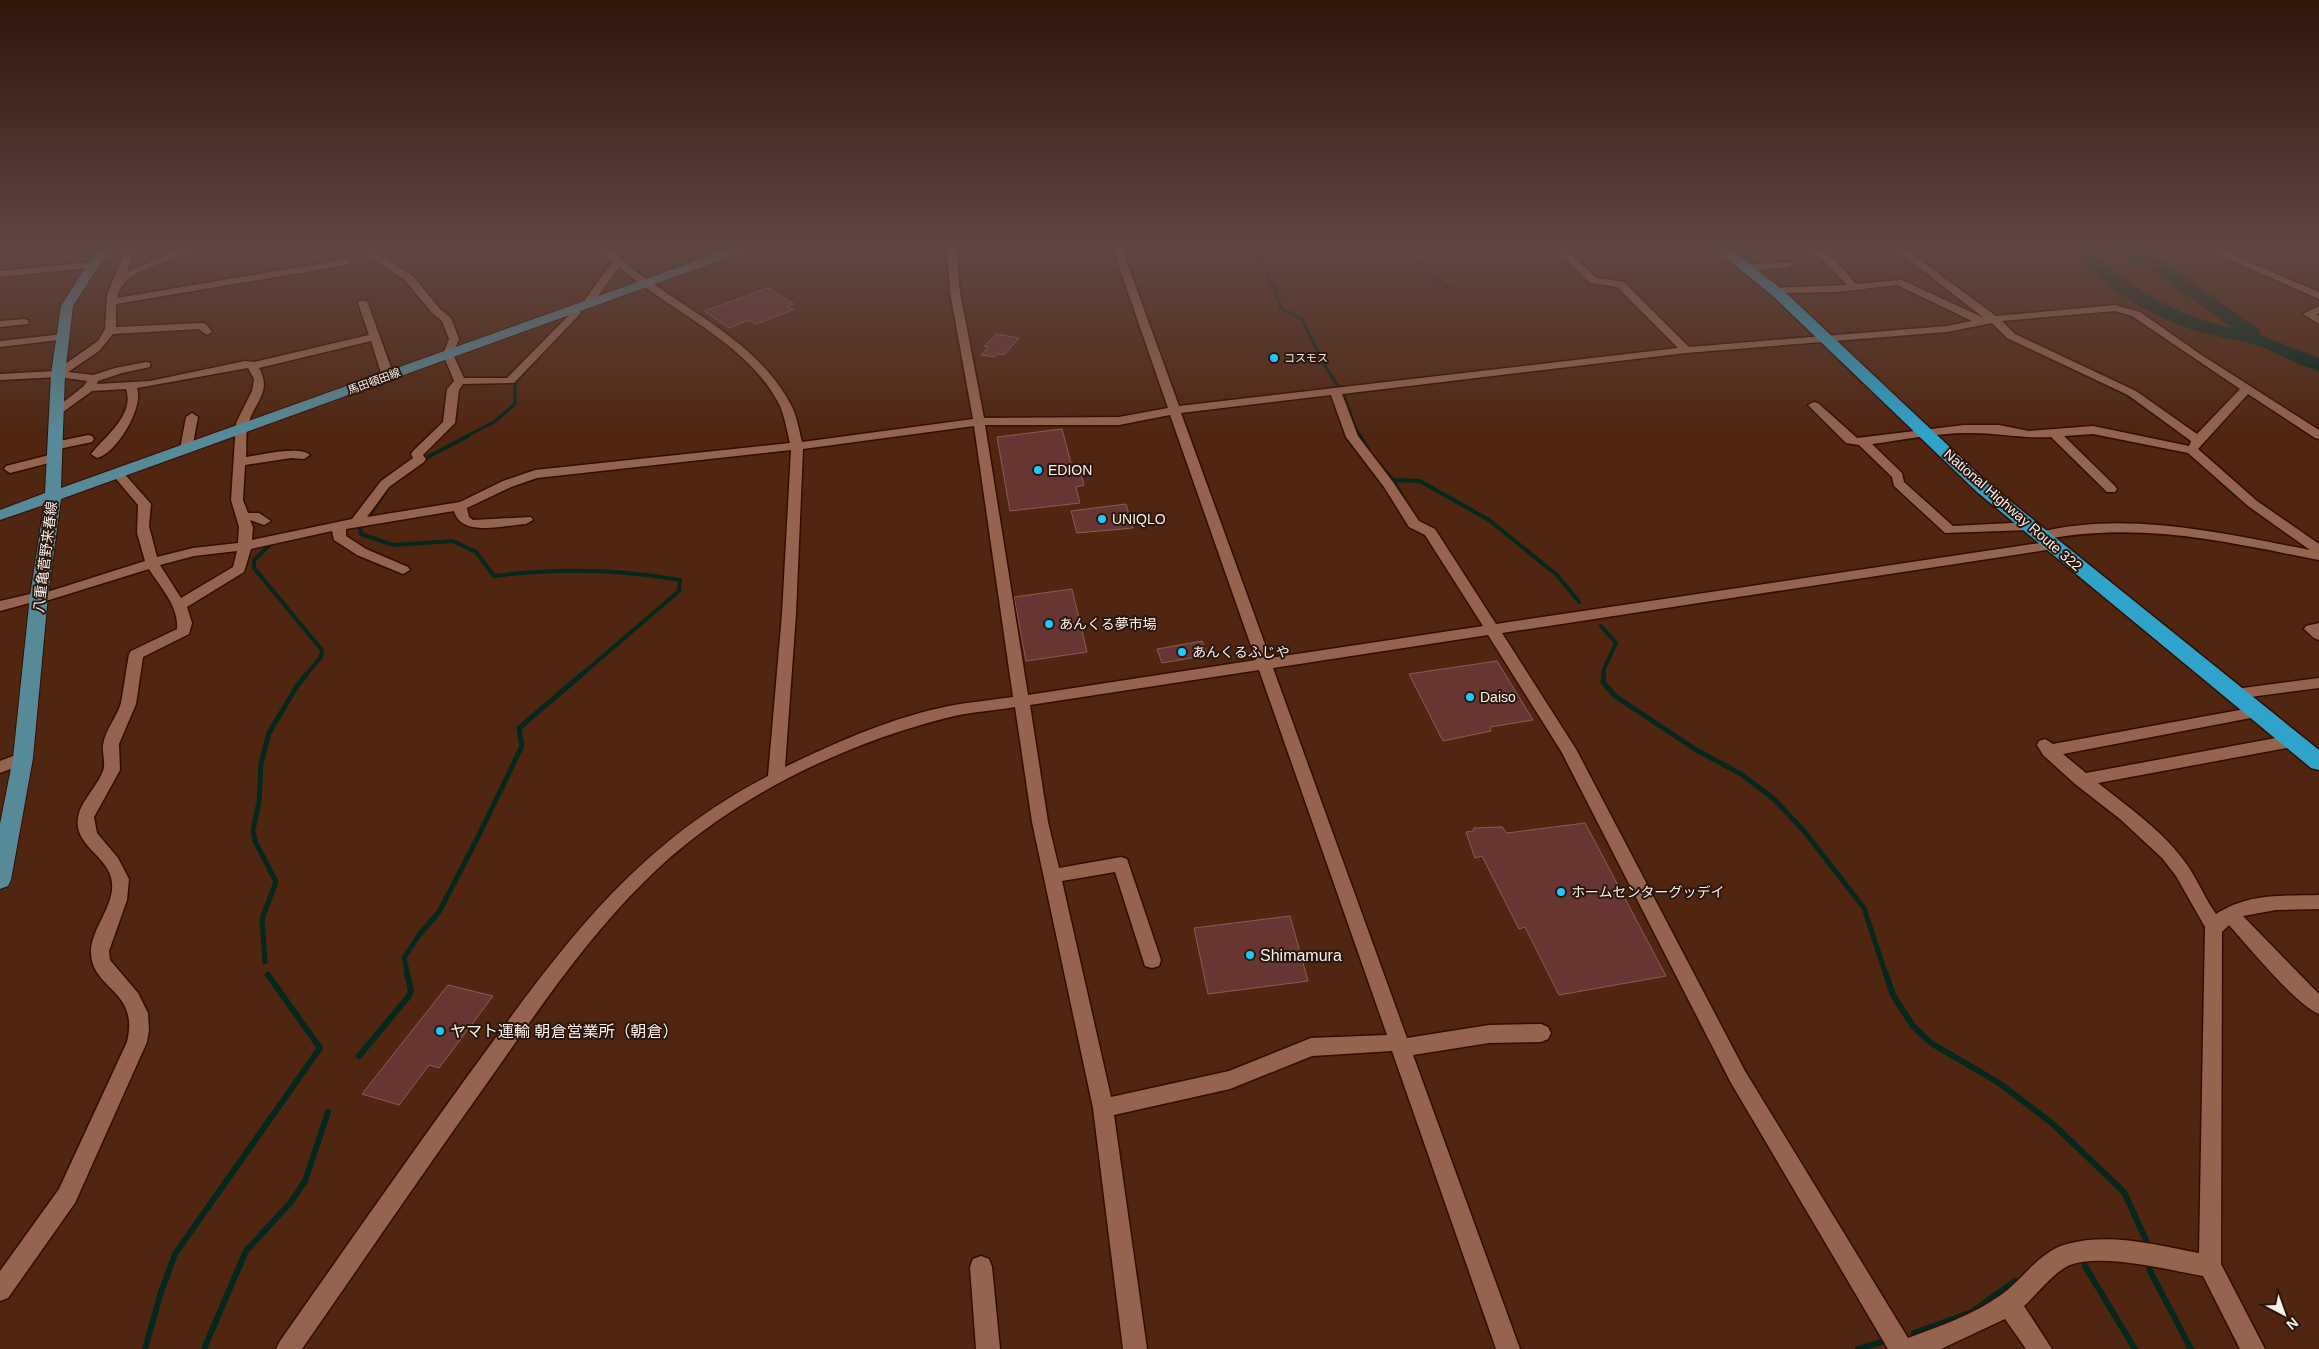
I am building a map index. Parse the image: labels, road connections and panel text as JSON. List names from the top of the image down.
{
  "streets": {
    "highway": ["National Highway Route 322"],
    "main road": ["馬田頓田線", "八重亀菅野来春線"]
  },
  "crossings": [
    ["馬田頓田線", "八重亀菅野来春線"]
  ],
  "places": [
    "コスモス",
    "EDION",
    "UNIQLO",
    "あんくる夢市場",
    "あんくるふじや",
    "Daiso",
    "ホームセンターグッデイ",
    "Shimamura",
    "ヤマト運輸 朝倉営業所（朝倉）"
  ],
  "north": "bottom right"
}
